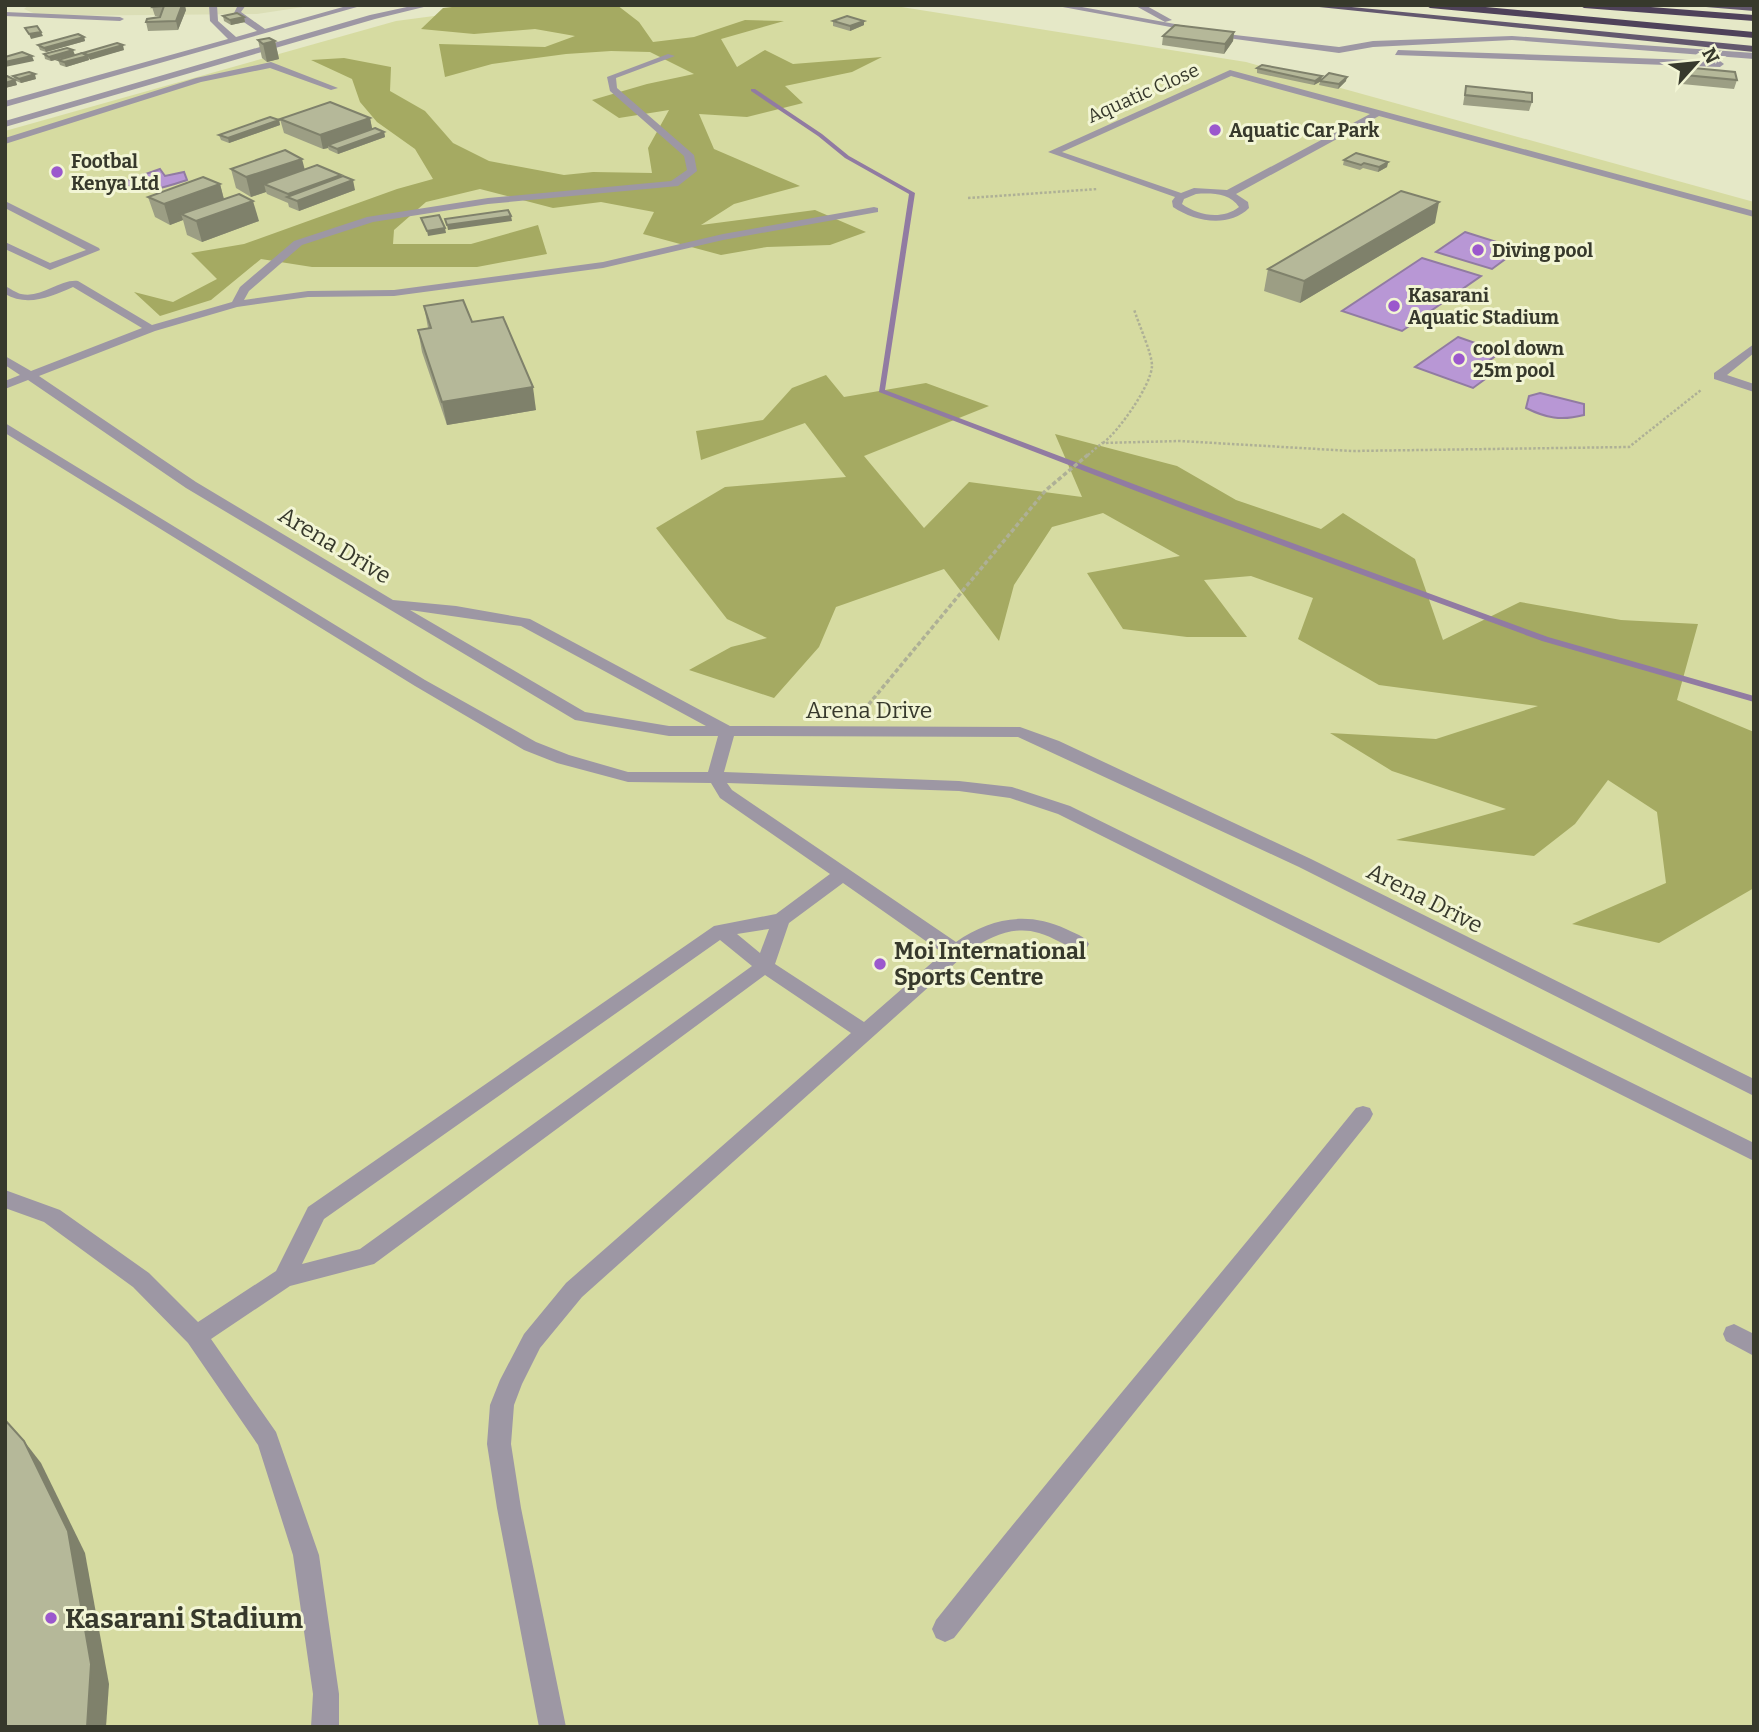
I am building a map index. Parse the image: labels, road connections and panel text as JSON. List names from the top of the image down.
{
  "streets": {
    "street": ["Aquatic Close", "Arena Drive"]
  },
  "places": [
    "Aquatic Car Park",
    "Footbal Kenya Ltd",
    "Diving pool",
    "Kasarani Aquatic Stadium",
    "cool down 25m pool",
    "Moi International Sports Centre",
    "Kasarani Stadium"
  ],
  "north": "top right"
}
